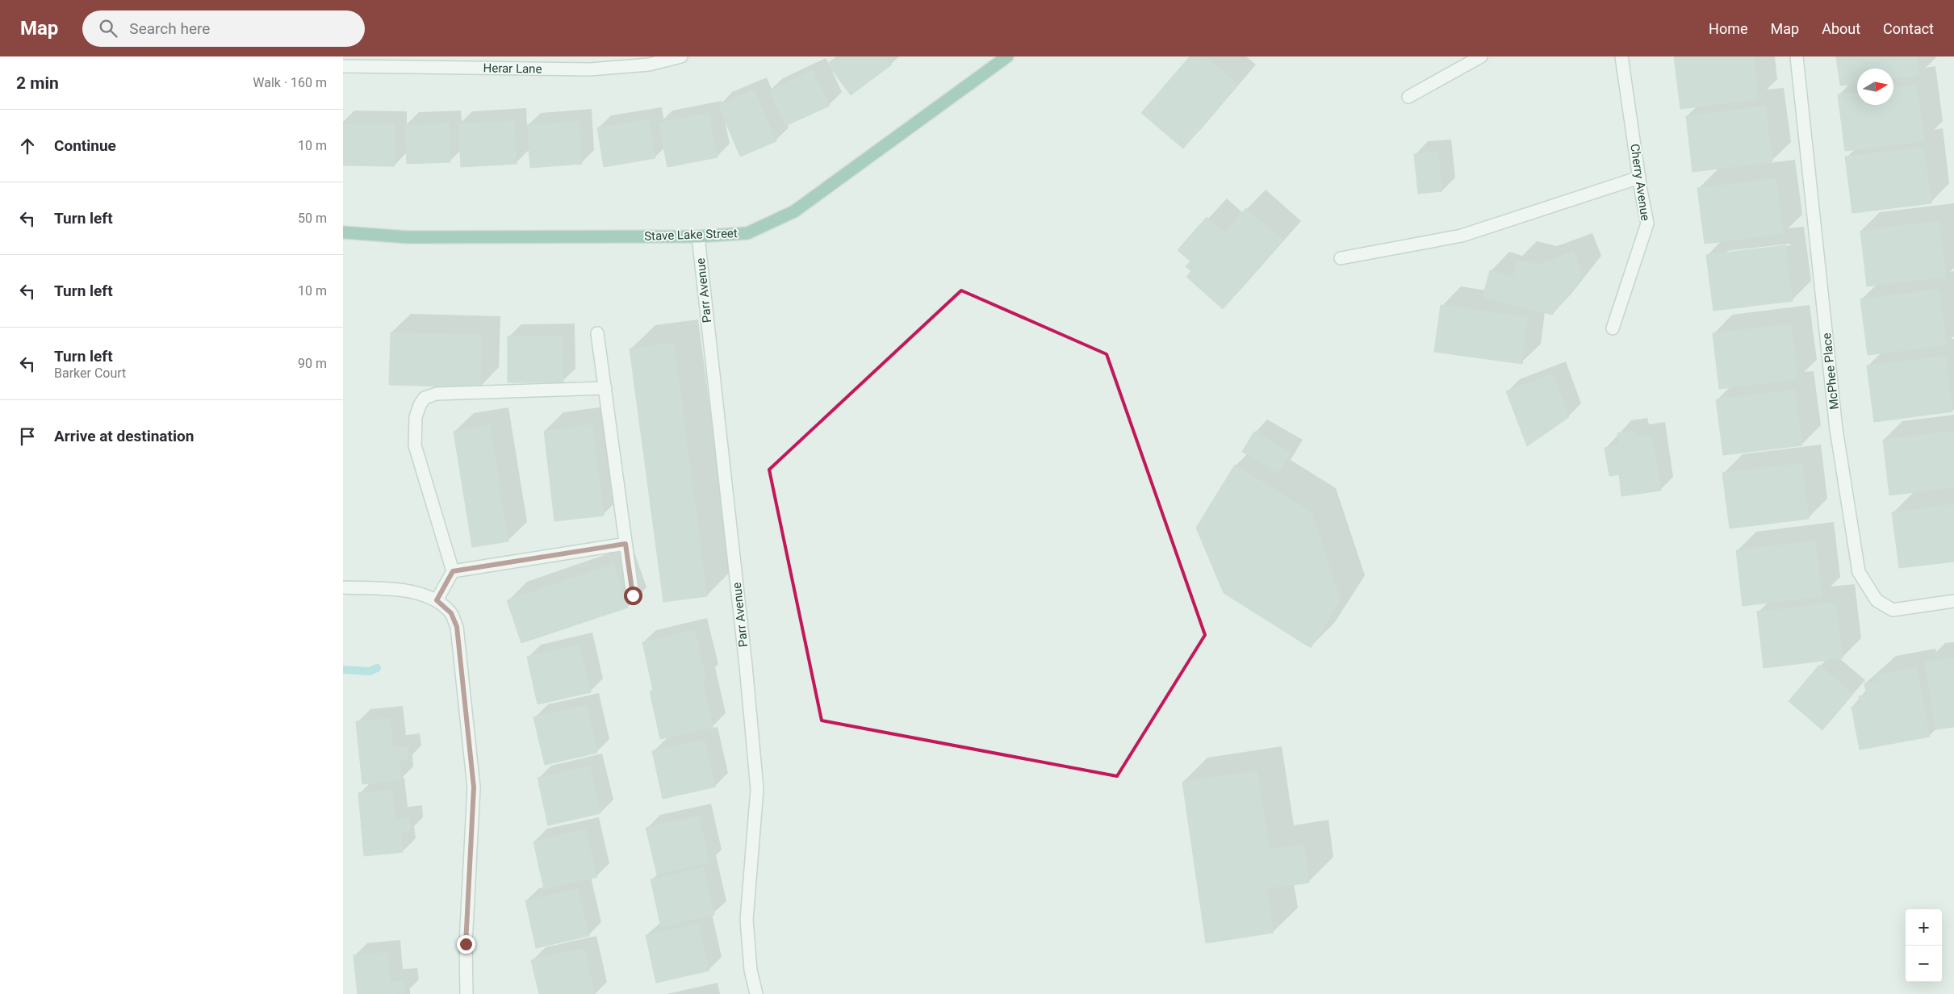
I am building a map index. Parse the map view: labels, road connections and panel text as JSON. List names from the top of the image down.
{
  "streets": {
    "main road": ["Stave Lake Street"],
    "street": [
      "Herar Lane",
      "Cherry Avenue",
      "Parr Avenue",
      "McPhee Place"
    ]
  },
  "crossings": [
    ["Stave Lake Street", "Parr Avenue"]
  ],
  "north": "right",
  "page": {
    "header": "Map",
    "search": "Search here",
    "nav": [
      "Home",
      "Map",
      "About",
      "Contact"
    ],
    "heading": ["2 min", "Walk · 160 m"],
    "list": [
      ["Continue", "10 m"],
      ["Turn left", "50 m"],
      ["Turn left", "10 m"],
      ["Turn left", "Barker Court", "90 m"],
      "Arrive at destination"
    ],
    "map_buttons": ["+", "−"]
  }
}
